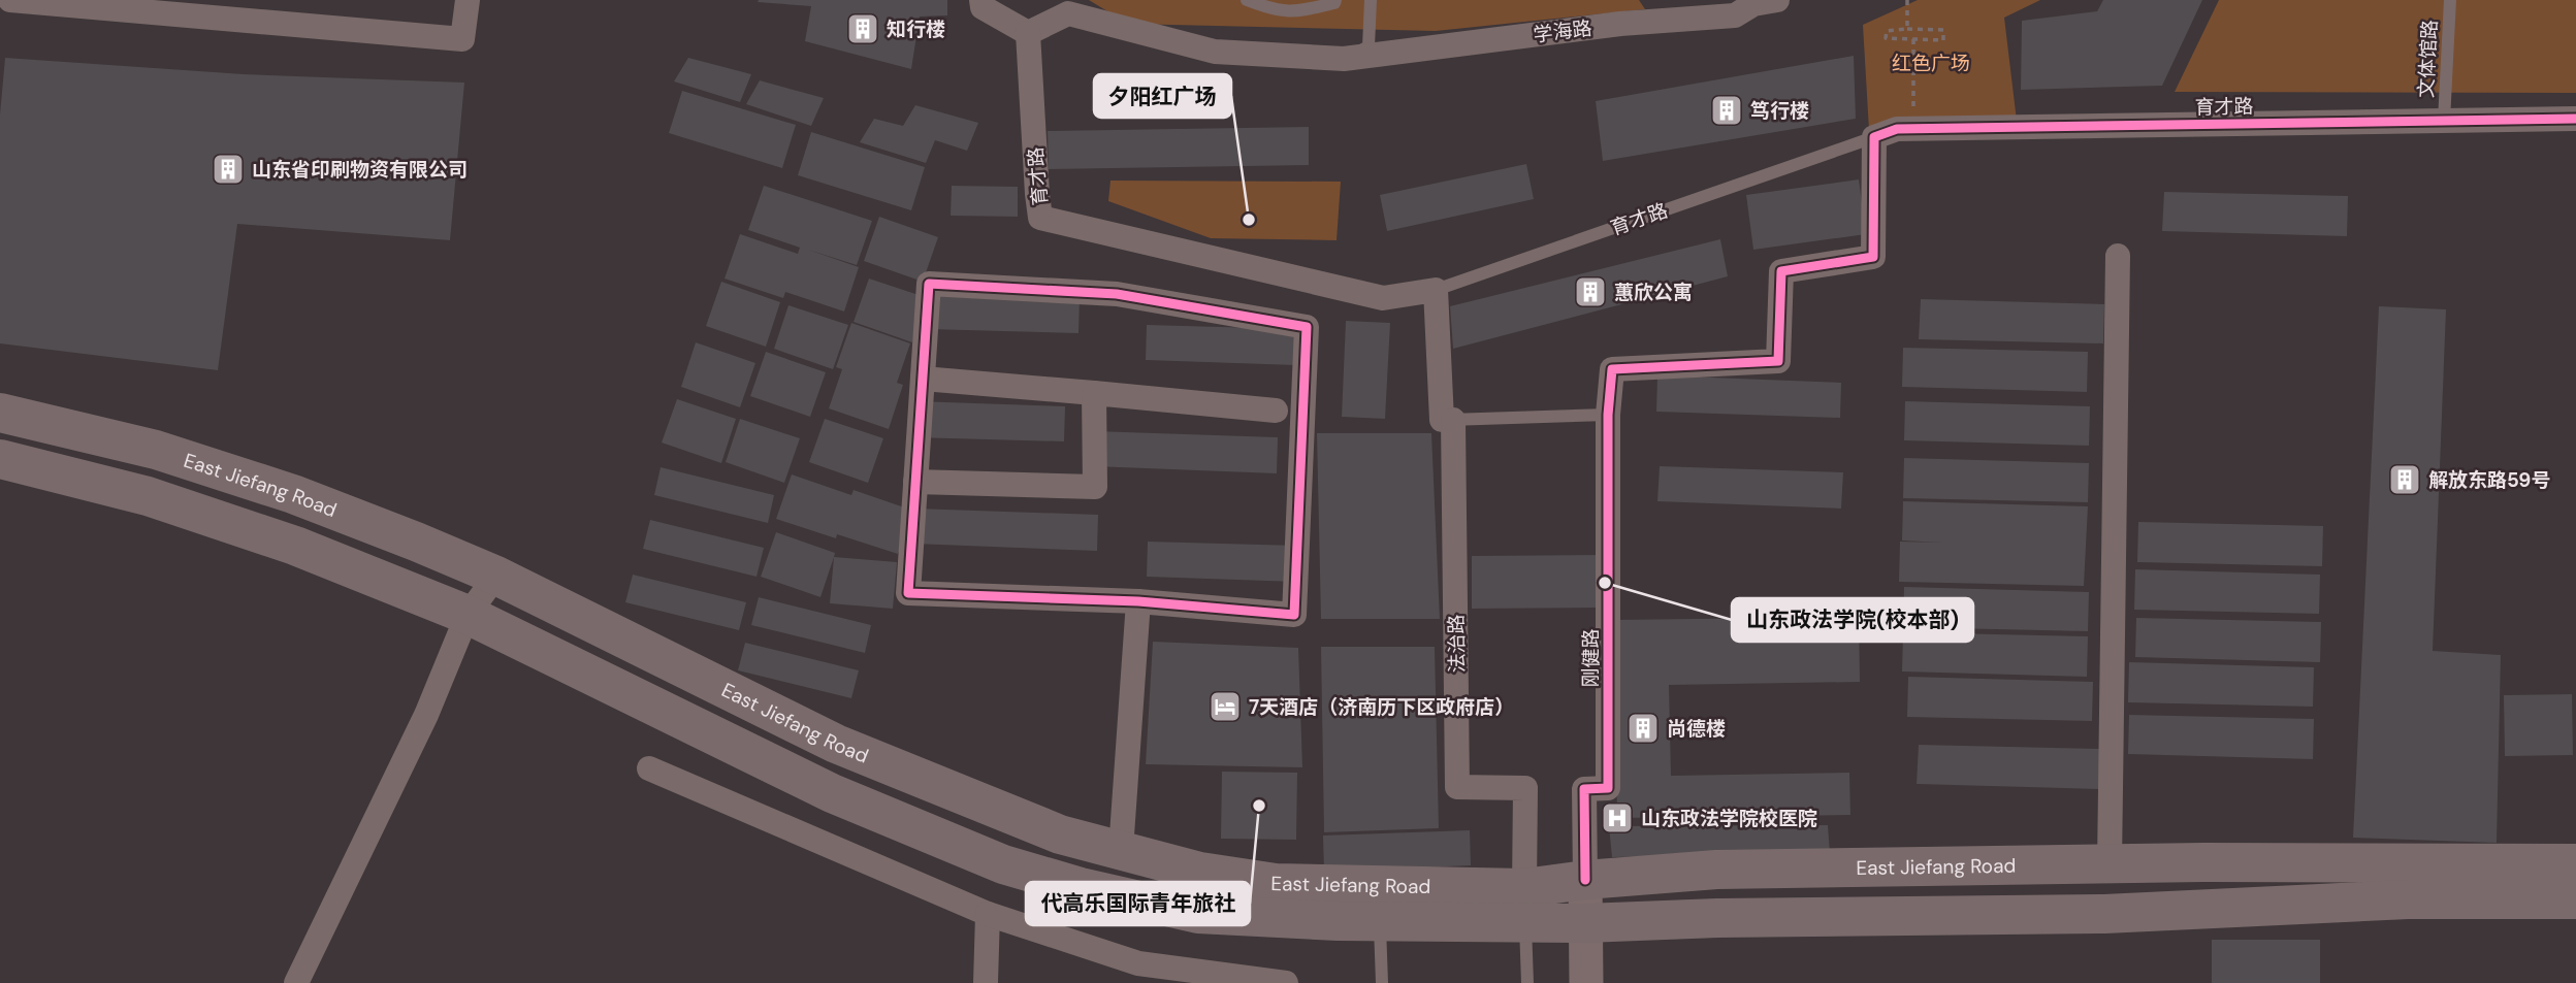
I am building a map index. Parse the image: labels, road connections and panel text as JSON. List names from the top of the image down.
{
  "streets": {
    "main road": ["East Jiefang Road"],
    "street": [
      "学海路",
      "育才路",
      "法治路",
      "刚健路"
    ],
    "lane": ["文体馆路"]
  },
  "crossings": [
    ["学海路", "育才路"],
    ["文体馆路", "育才路"],
    ["East Jiefang Road", "法治路"],
    ["East Jiefang Road", "刚健路"]
  ],
  "parks": ["红色广场"],
  "places": {
    "building": [
      "知行楼",
      "笃行楼",
      "山东省印刷物资有限公司",
      "蕙欣公寓",
      "解放东路59号",
      "尚德楼"
    ],
    "other": ["夕阳红广场", "山东政法学院(校本部)", "代高乐国际青年旅社"],
    "hotel": ["7天酒店（济南历下区政府店）"],
    "hospital": ["山东政法学院校医院"]
  }
}
